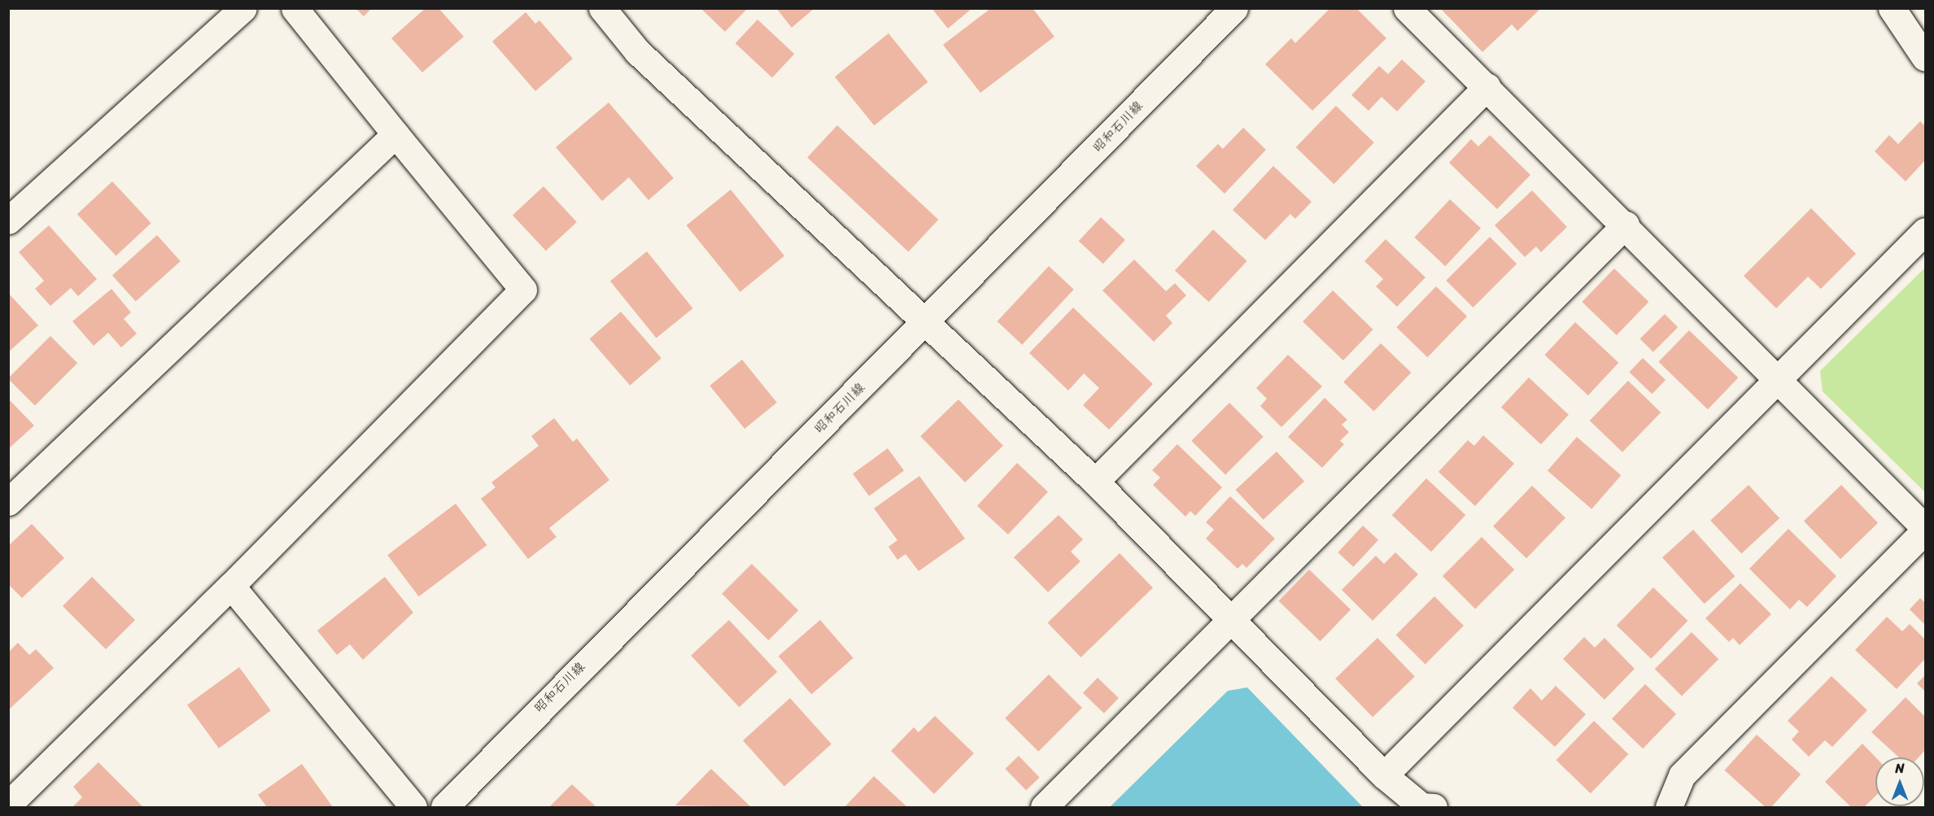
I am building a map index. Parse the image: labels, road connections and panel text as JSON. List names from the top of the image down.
{
  "streets": {
    "street": ["昭和石川線"]
  },
  "north": "top"
}
